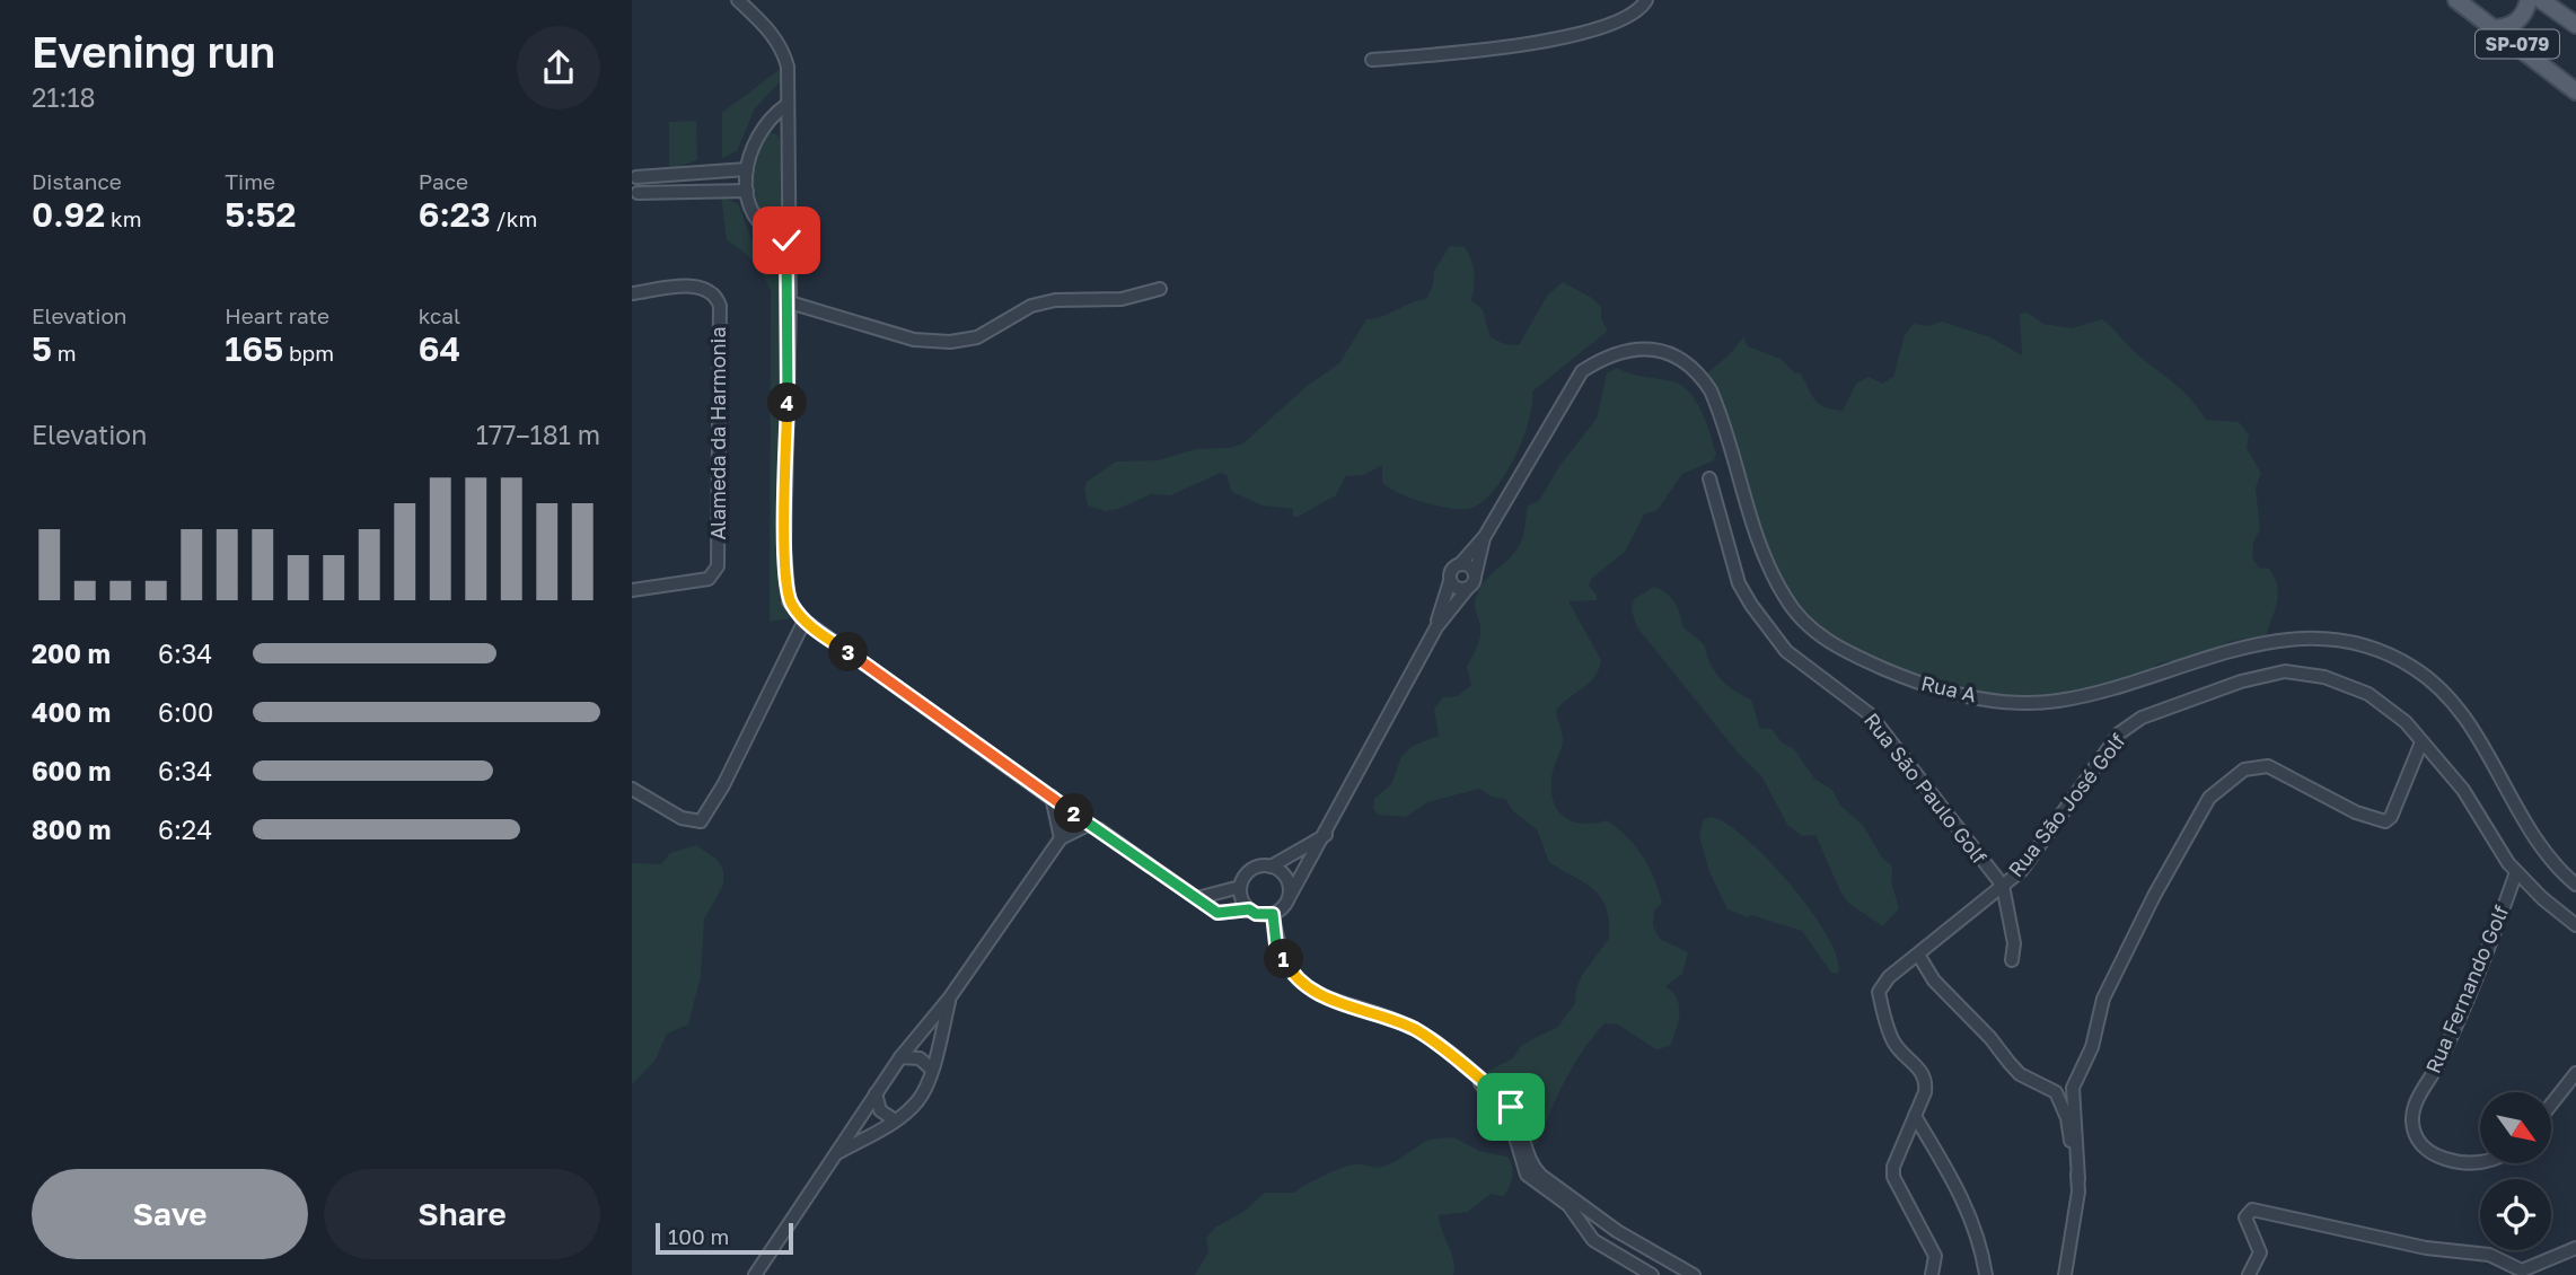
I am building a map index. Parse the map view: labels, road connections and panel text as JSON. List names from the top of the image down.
{
  "streets": {
    "main road": ["SP-079"],
    "street": [
      "Alameda da Harmonia",
      "Rua A",
      "Rua São Paulo Golf",
      "Rua São José Golf",
      "Rua Fernando Golf"
    ]
  },
  "crossings": [
    ["Rua São Paulo Golf", "Rua São José Golf"],
    ["Rua São José Golf", "Rua Fernando Golf"]
  ],
  "scale_bar": "100 m",
  "north": "bottom right",
  "page": {
    "heading": ["Evening run", "21:18"],
    "stats": [
      ["Distance", "0.92 km"],
      ["Time", "5:52"],
      ["Pace", "6:23 /km"],
      ["Elevation", "5 m"],
      ["Heart rate", "165 bpm"],
      ["kcal", "64"]
    ],
    "pins": [
      "4",
      "3",
      "2",
      "1"
    ],
    "chart": ["Elevation", "177–181 m"],
    "list": [
      {
        "name": "200 m",
        "note": "6:34"
      },
      {
        "name": "400 m",
        "note": "6:00"
      },
      {
        "name": "600 m",
        "note": "6:34"
      },
      {
        "name": "800 m",
        "note": "6:24"
      }
    ],
    "buttons": ["Save", "Share"],
    "scale": "100 m"
  }
}
